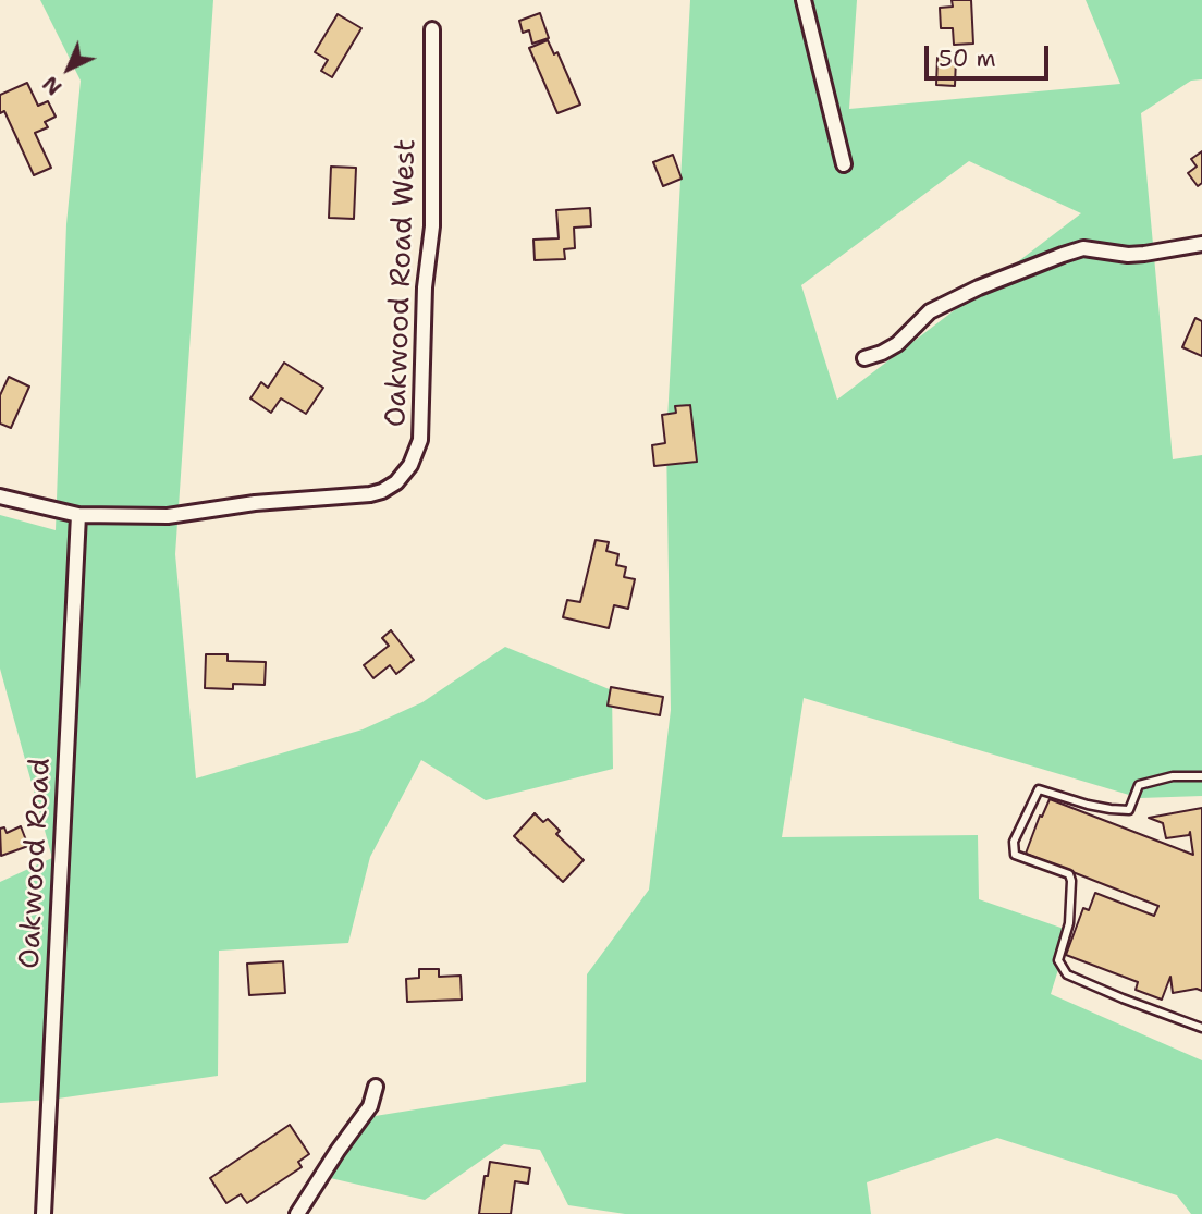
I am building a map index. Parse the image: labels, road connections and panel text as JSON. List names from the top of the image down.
{
  "streets": {
    "street": ["Oakwood Road West", "Oakwood Road"]
  },
  "crossings": [
    ["Oakwood Road West", "Oakwood Road"]
  ],
  "scale_bar": "50 m",
  "north": "bottom left"
}
